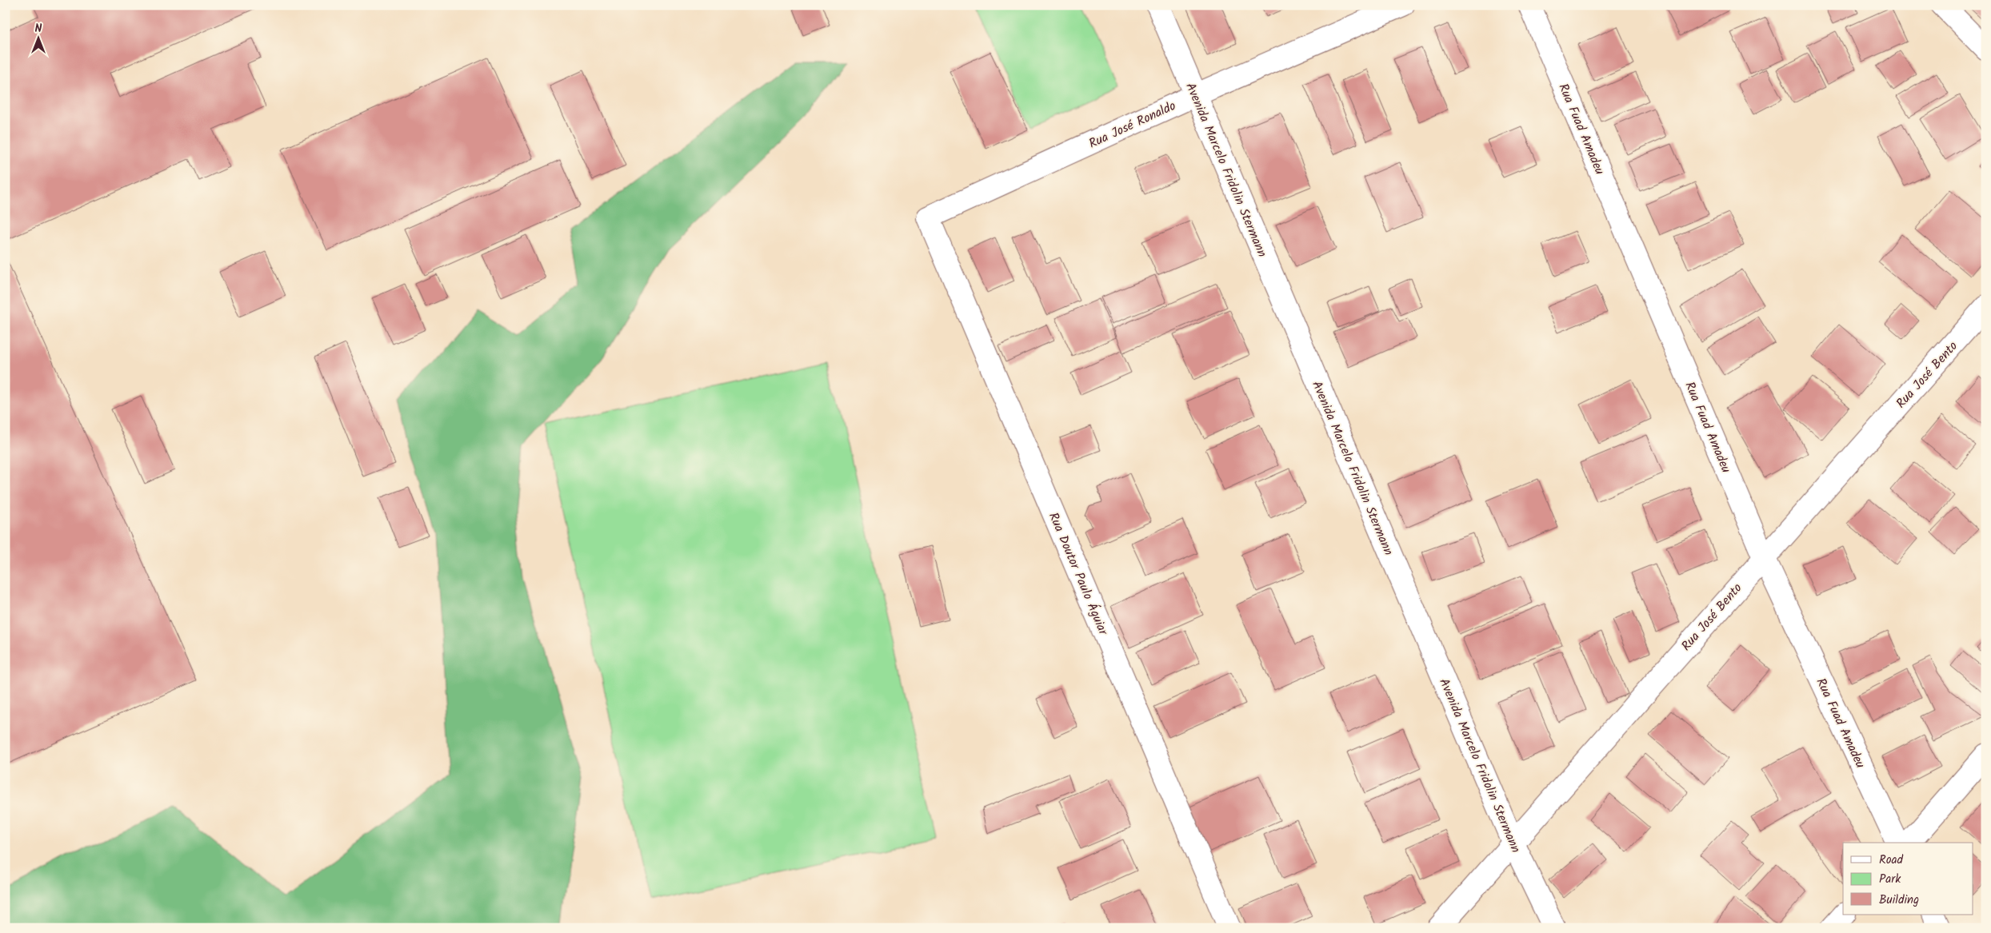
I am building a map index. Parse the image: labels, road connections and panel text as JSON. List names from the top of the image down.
{
  "streets": {
    "street": [
      "Rua José Ronaldo",
      "Rua Fuad Amadeu",
      "Avenida Marcelo Fridolin Stermann",
      "Rua José Bento",
      "Rua Doutor Paulo Águiar"
    ]
  },
  "crossings": [
    ["Rua José Ronaldo", "Avenida Marcelo Fridolin Stermann"],
    ["Rua José Ronaldo", "Rua Doutor Paulo Águiar"],
    ["Rua Fuad Amadeu", "Rua José Bento"],
    ["Avenida Marcelo Fridolin Stermann", "Rua José Bento"]
  ],
  "legend": ["Road", "Park", "Building"],
  "north": "top"
}
